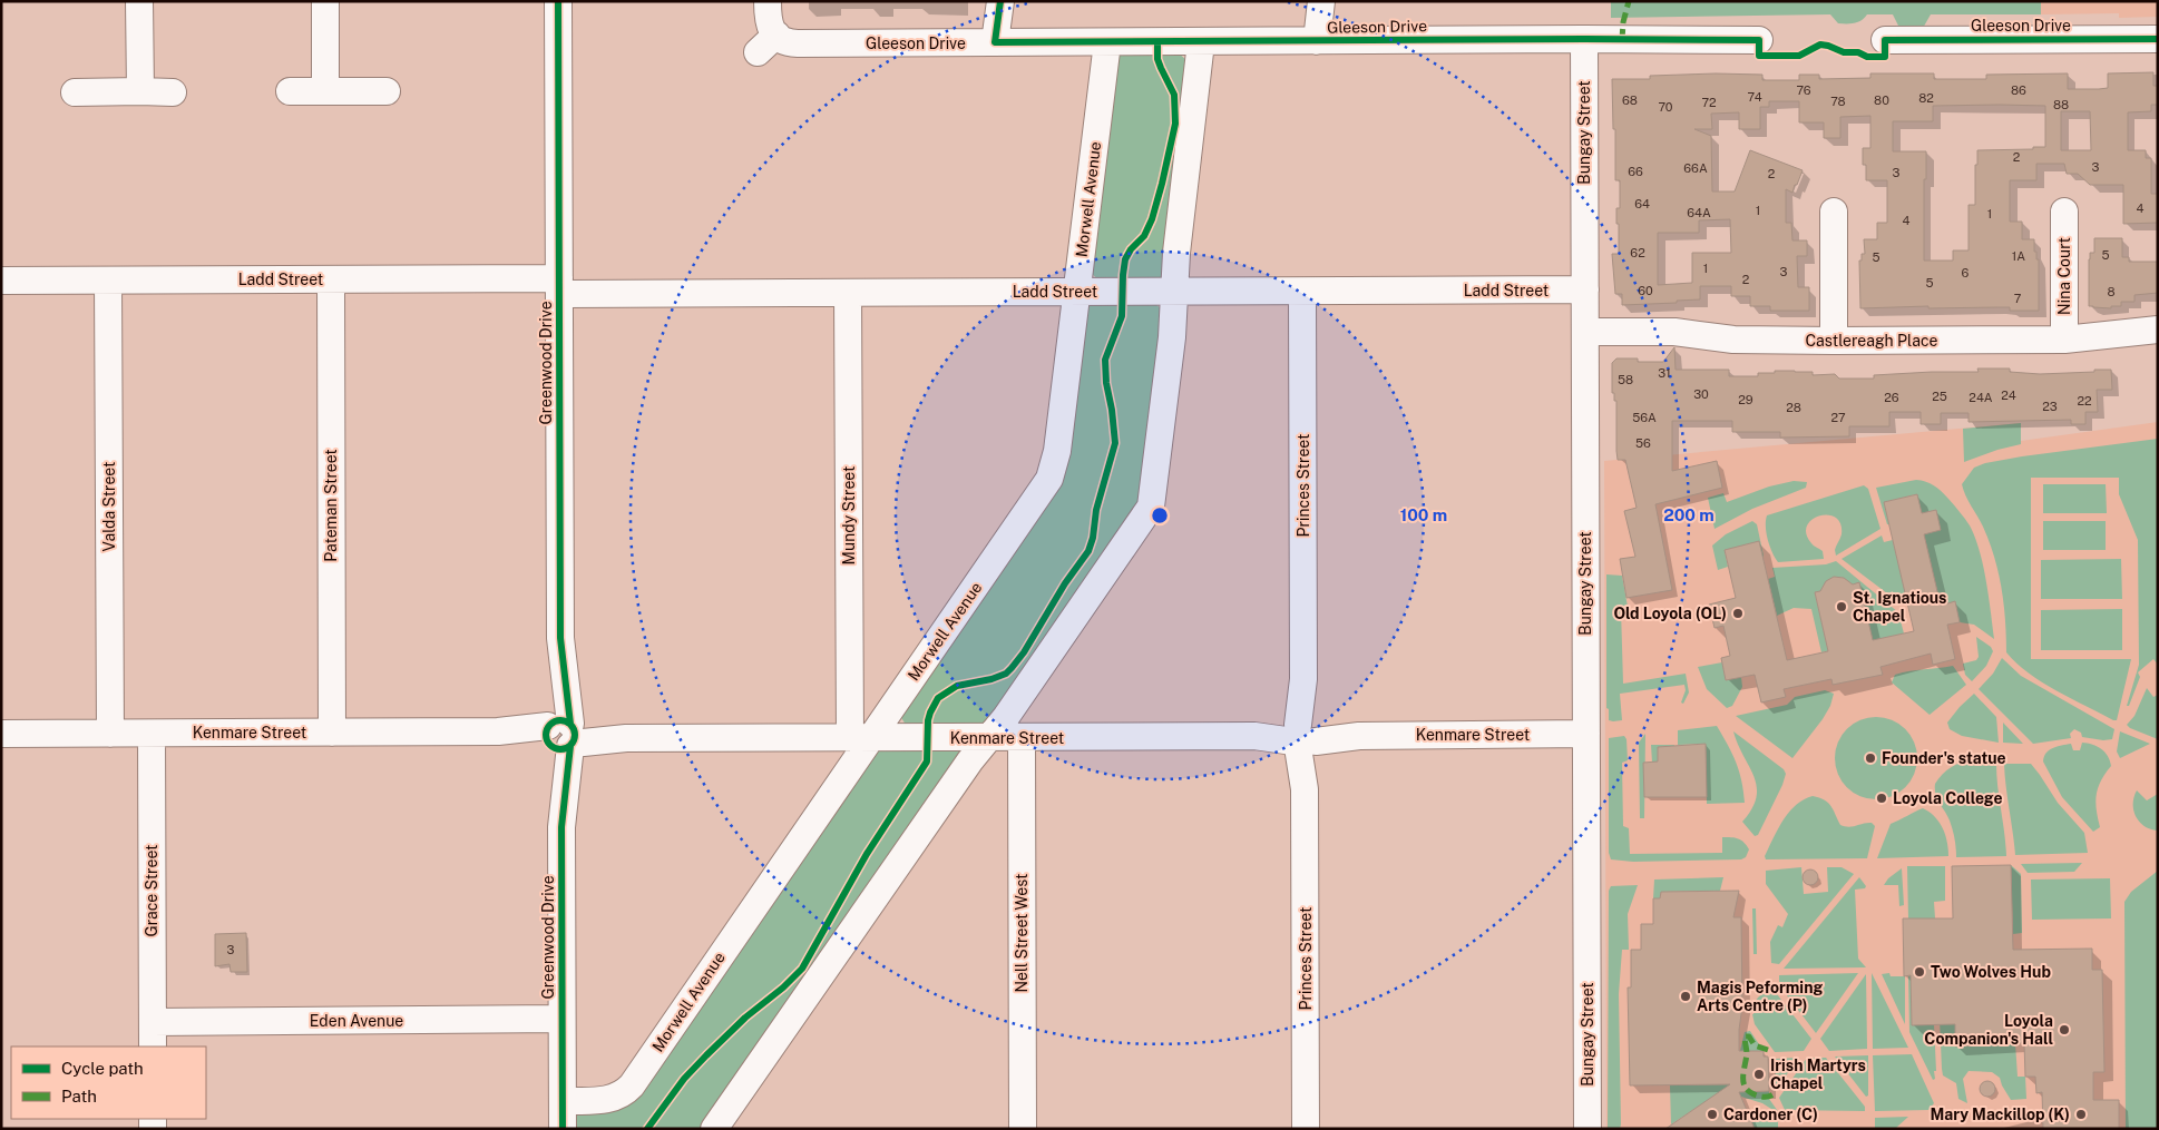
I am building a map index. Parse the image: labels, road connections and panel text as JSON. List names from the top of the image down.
{
  "streets": {
    "street": [
      "Gleeson Drive",
      "Bungay Street",
      "Morwell Avenue",
      "Nina Court",
      "Ladd Street",
      "Castlereagh Place",
      "Greenwood Drive",
      "Princes Street",
      "Pateman Street",
      "Valda Street",
      "Mundy Street",
      "Kenmare Street",
      "Grace Street",
      "Nell Street West",
      "Eden Avenue"
    ]
  },
  "crossings": [
    ["Gleeson Drive", "Bungay Street"],
    ["Gleeson Drive", "Morwell Avenue"],
    ["Bungay Street", "Ladd Street"],
    ["Bungay Street", "Castlereagh Place"],
    ["Bungay Street", "Kenmare Street"],
    ["Morwell Avenue", "Ladd Street"],
    ["Morwell Avenue", "Greenwood Drive"],
    ["Morwell Avenue", "Mundy Street"],
    ["Morwell Avenue", "Kenmare Street"],
    ["Nina Court", "Castlereagh Place"],
    ["Ladd Street", "Greenwood Drive"],
    ["Ladd Street", "Princes Street"],
    ["Ladd Street", "Pateman Street"],
    ["Ladd Street", "Valda Street"],
    ["Ladd Street", "Mundy Street"],
    ["Greenwood Drive", "Kenmare Street"],
    ["Greenwood Drive", "Eden Avenue"],
    ["Princes Street", "Kenmare Street"],
    ["Pateman Street", "Kenmare Street"],
    ["Valda Street", "Kenmare Street"],
    ["Mundy Street", "Kenmare Street"],
    ["Kenmare Street", "Grace Street"],
    ["Kenmare Street", "Nell Street West"],
    ["Grace Street", "Eden Avenue"]
  ],
  "places": [
    "St. Ignatious Chapel",
    "Old Loyola (OL)",
    "Founder's statue",
    "Loyola College",
    "Two Wolves Hub",
    "Magis Peforming Arts Centre (P)",
    "Loyola Companion's Hall",
    "Irish Martyrs Chapel",
    "Cardoner (C)",
    "Mary Mackillop (K)"
  ],
  "house_numbers": [
    "76",
    "86",
    "74",
    "82",
    "68",
    "80",
    "78",
    "72",
    "88",
    "70",
    "2",
    "3",
    "66A",
    "66",
    "3",
    "2",
    "64",
    "4",
    "1",
    "64A",
    "1",
    "4",
    "62",
    "5",
    "1A",
    "5",
    "1",
    "3",
    "6",
    "2",
    "5",
    "60",
    "8",
    "7",
    "31",
    "58",
    "30",
    "24",
    "25",
    "26",
    "24A",
    "29",
    "22",
    "23",
    "28",
    "56A",
    "27",
    "56",
    "3"
  ],
  "legend": ["Cycle path", "Path"],
  "rings": ["100 m", "200 m"]
}
